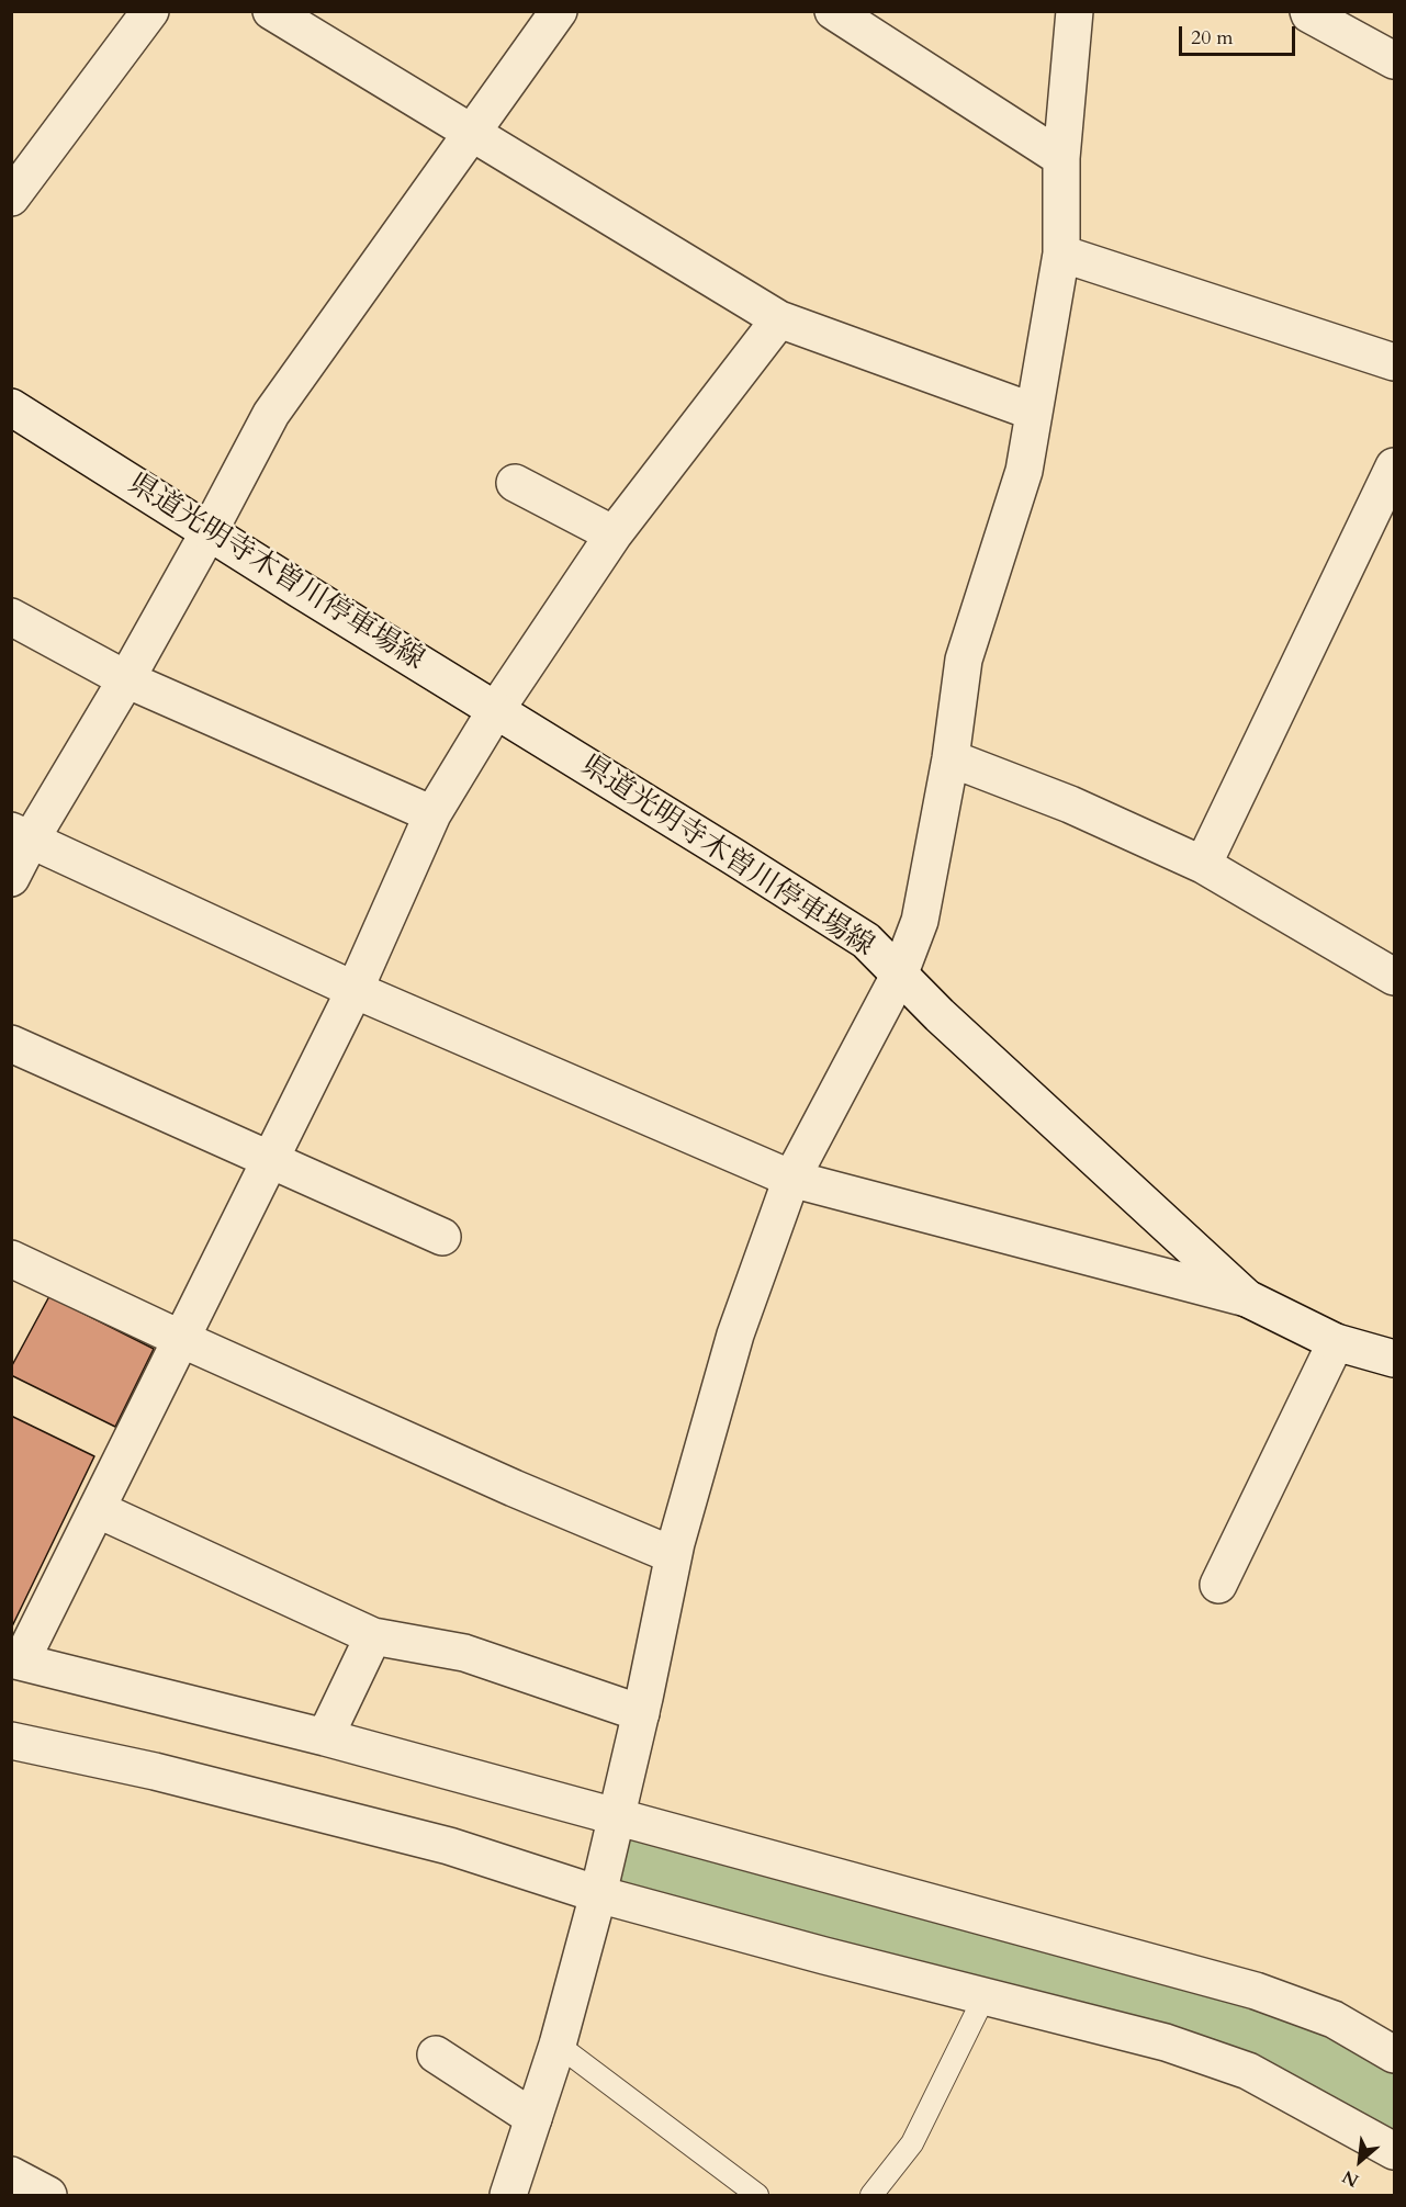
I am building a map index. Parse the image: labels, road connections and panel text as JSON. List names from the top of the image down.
{
  "streets": {
    "street": ["県道光明寺木曽川停車場線"]
  },
  "scale_bar": "20 m",
  "north": "bottom left"
}
